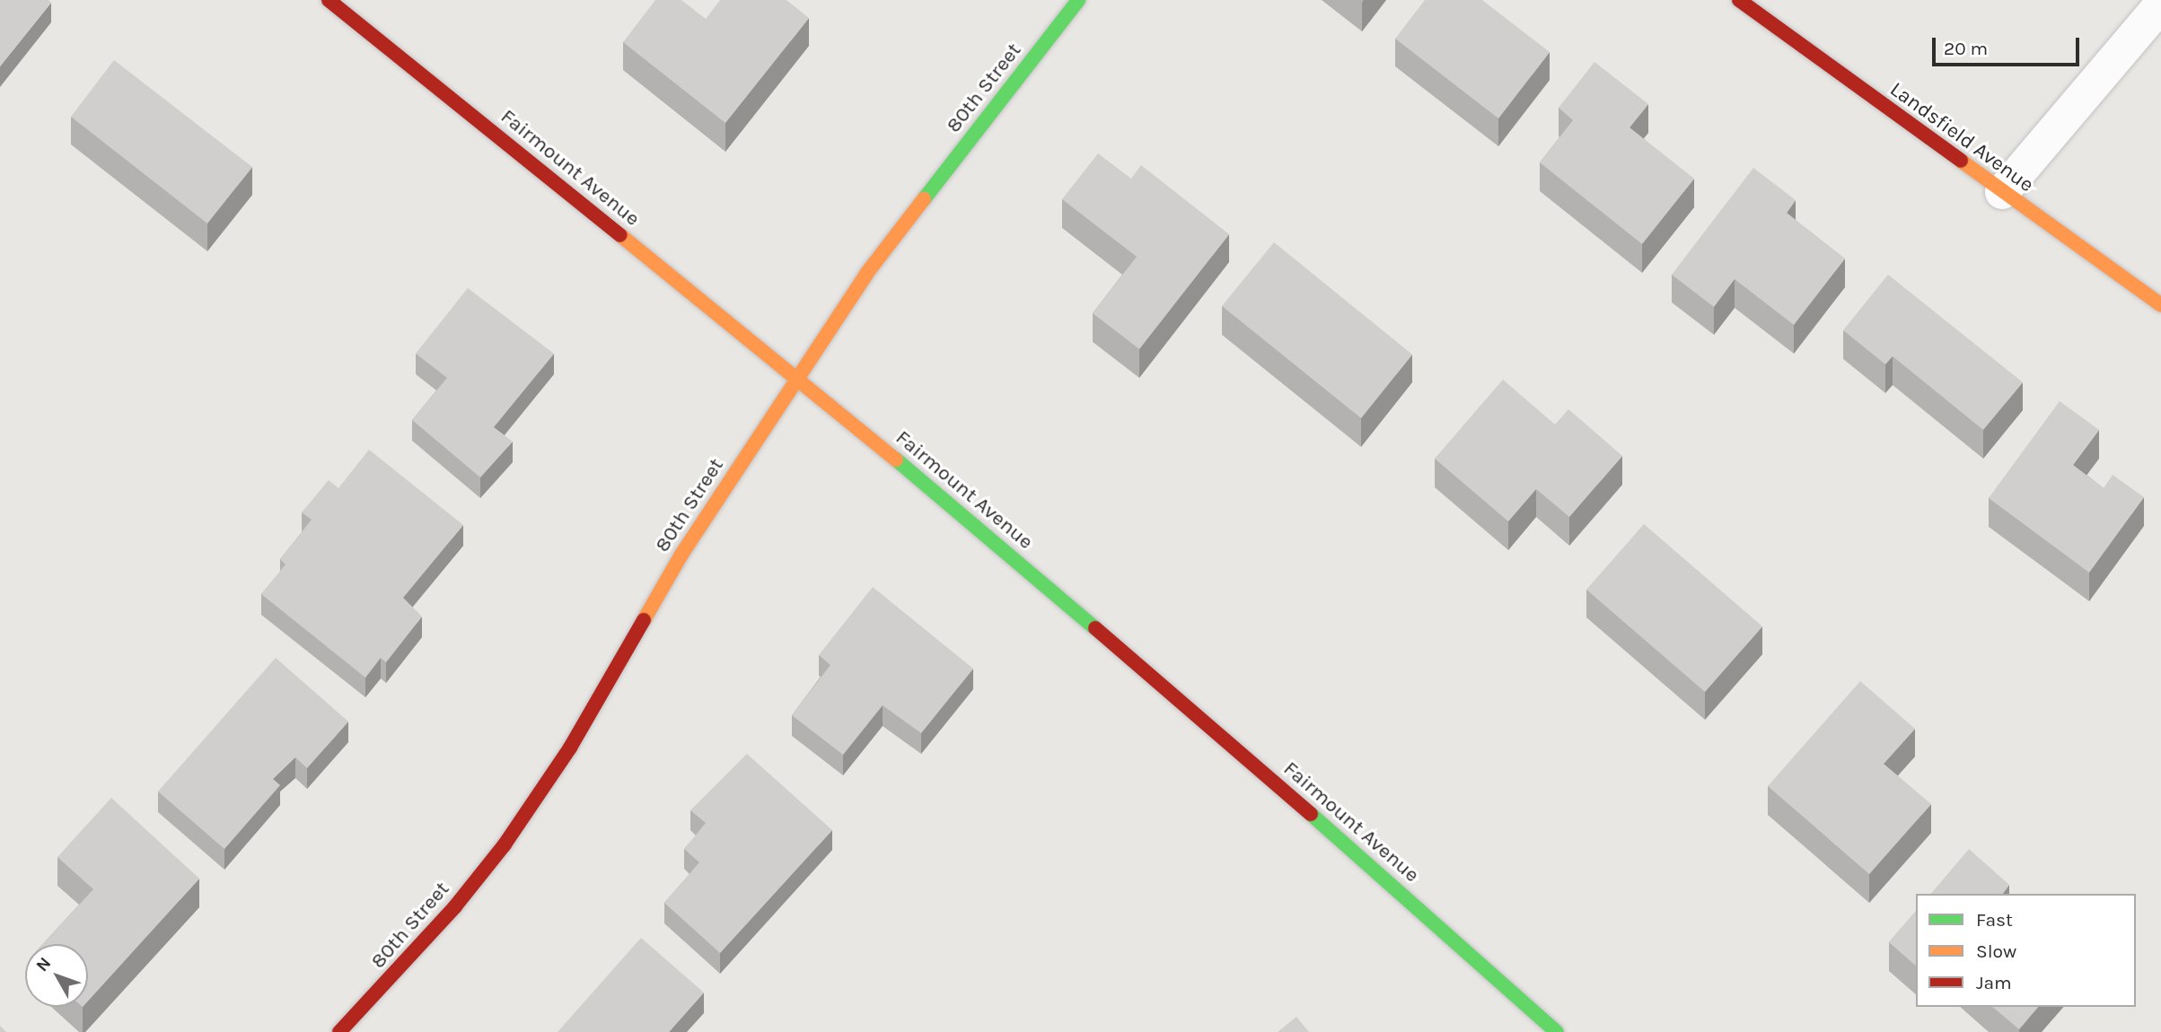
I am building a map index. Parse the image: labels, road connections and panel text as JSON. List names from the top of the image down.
{
  "streets": {
    "street": ["80th Street", "Landsfield Avenue", "Fairmount Avenue"]
  },
  "crossings": [
    ["80th Street", "Fairmount Avenue"]
  ],
  "legend": ["Fast", "Slow", "Jam"],
  "scale_bar": "20 m",
  "north": "top left"
}
